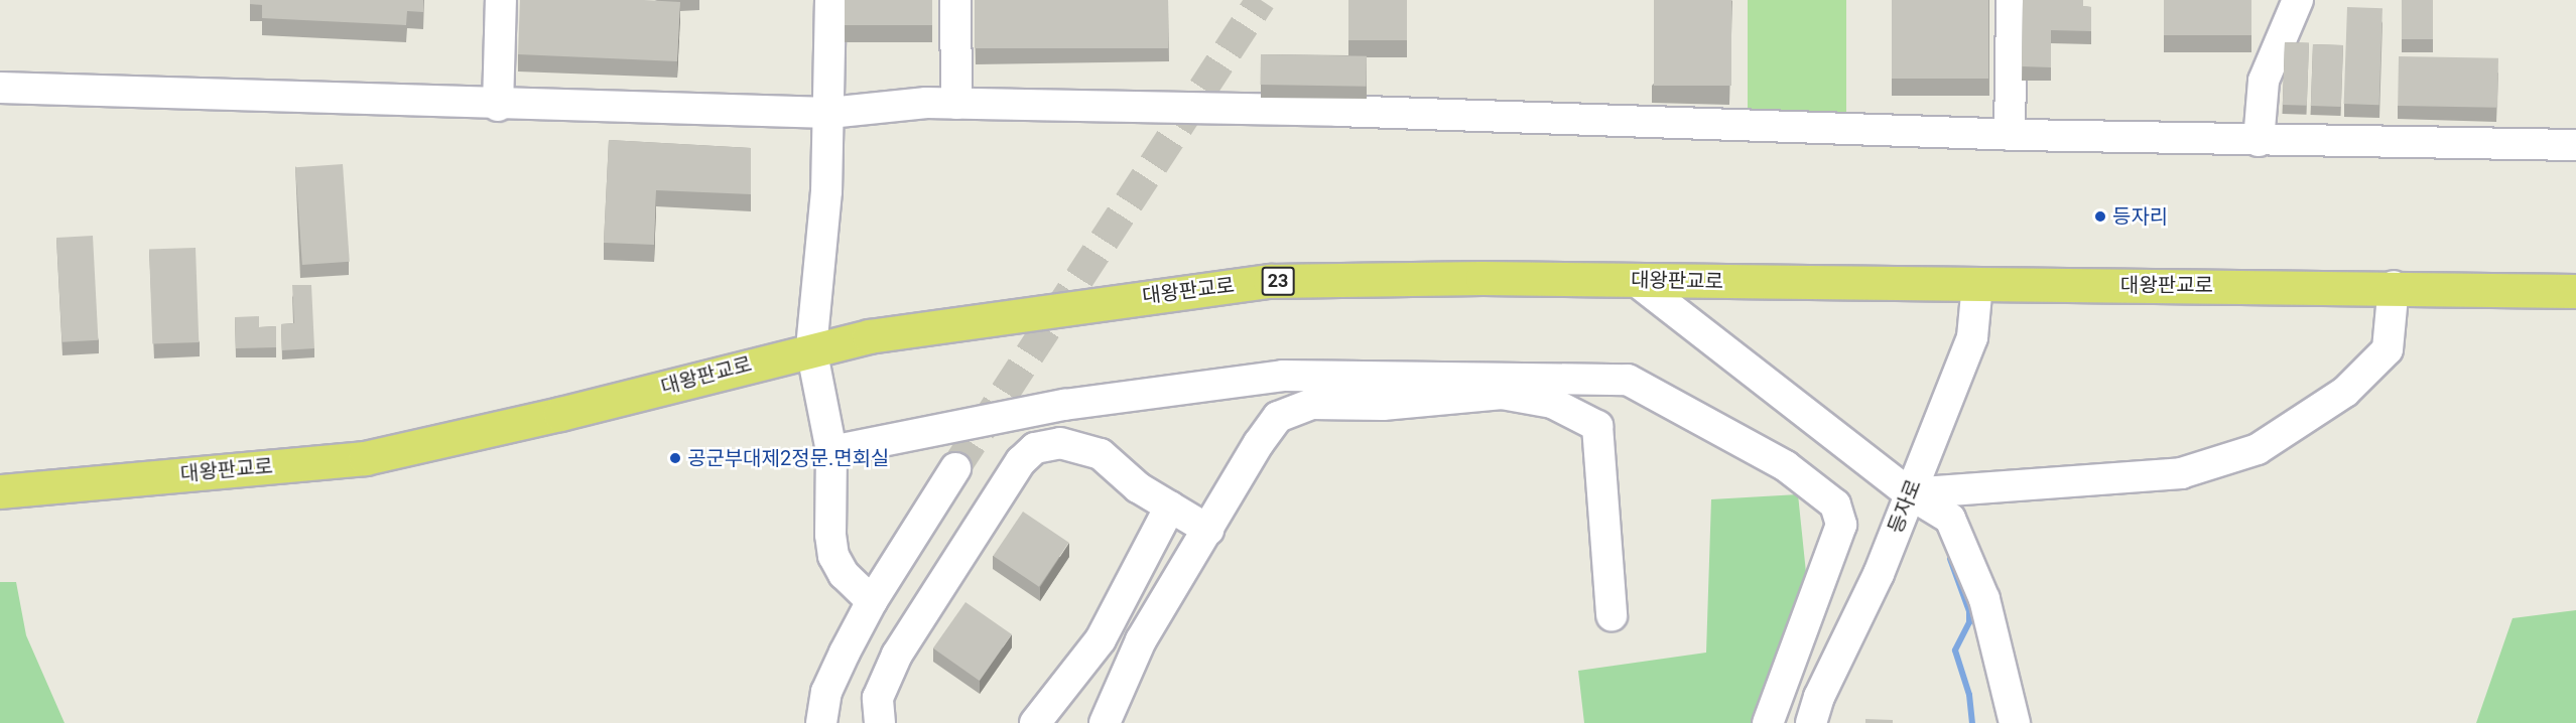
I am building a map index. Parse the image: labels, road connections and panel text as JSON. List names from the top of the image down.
{
  "streets": {
    "main road": ["23", "대왕판교로"],
    "street": ["등자로"]
  },
  "crossings": [
    ["대왕판교로", "등자로"]
  ],
  "places": ["등자리", "공군부대제2정문.면회실"]
}
